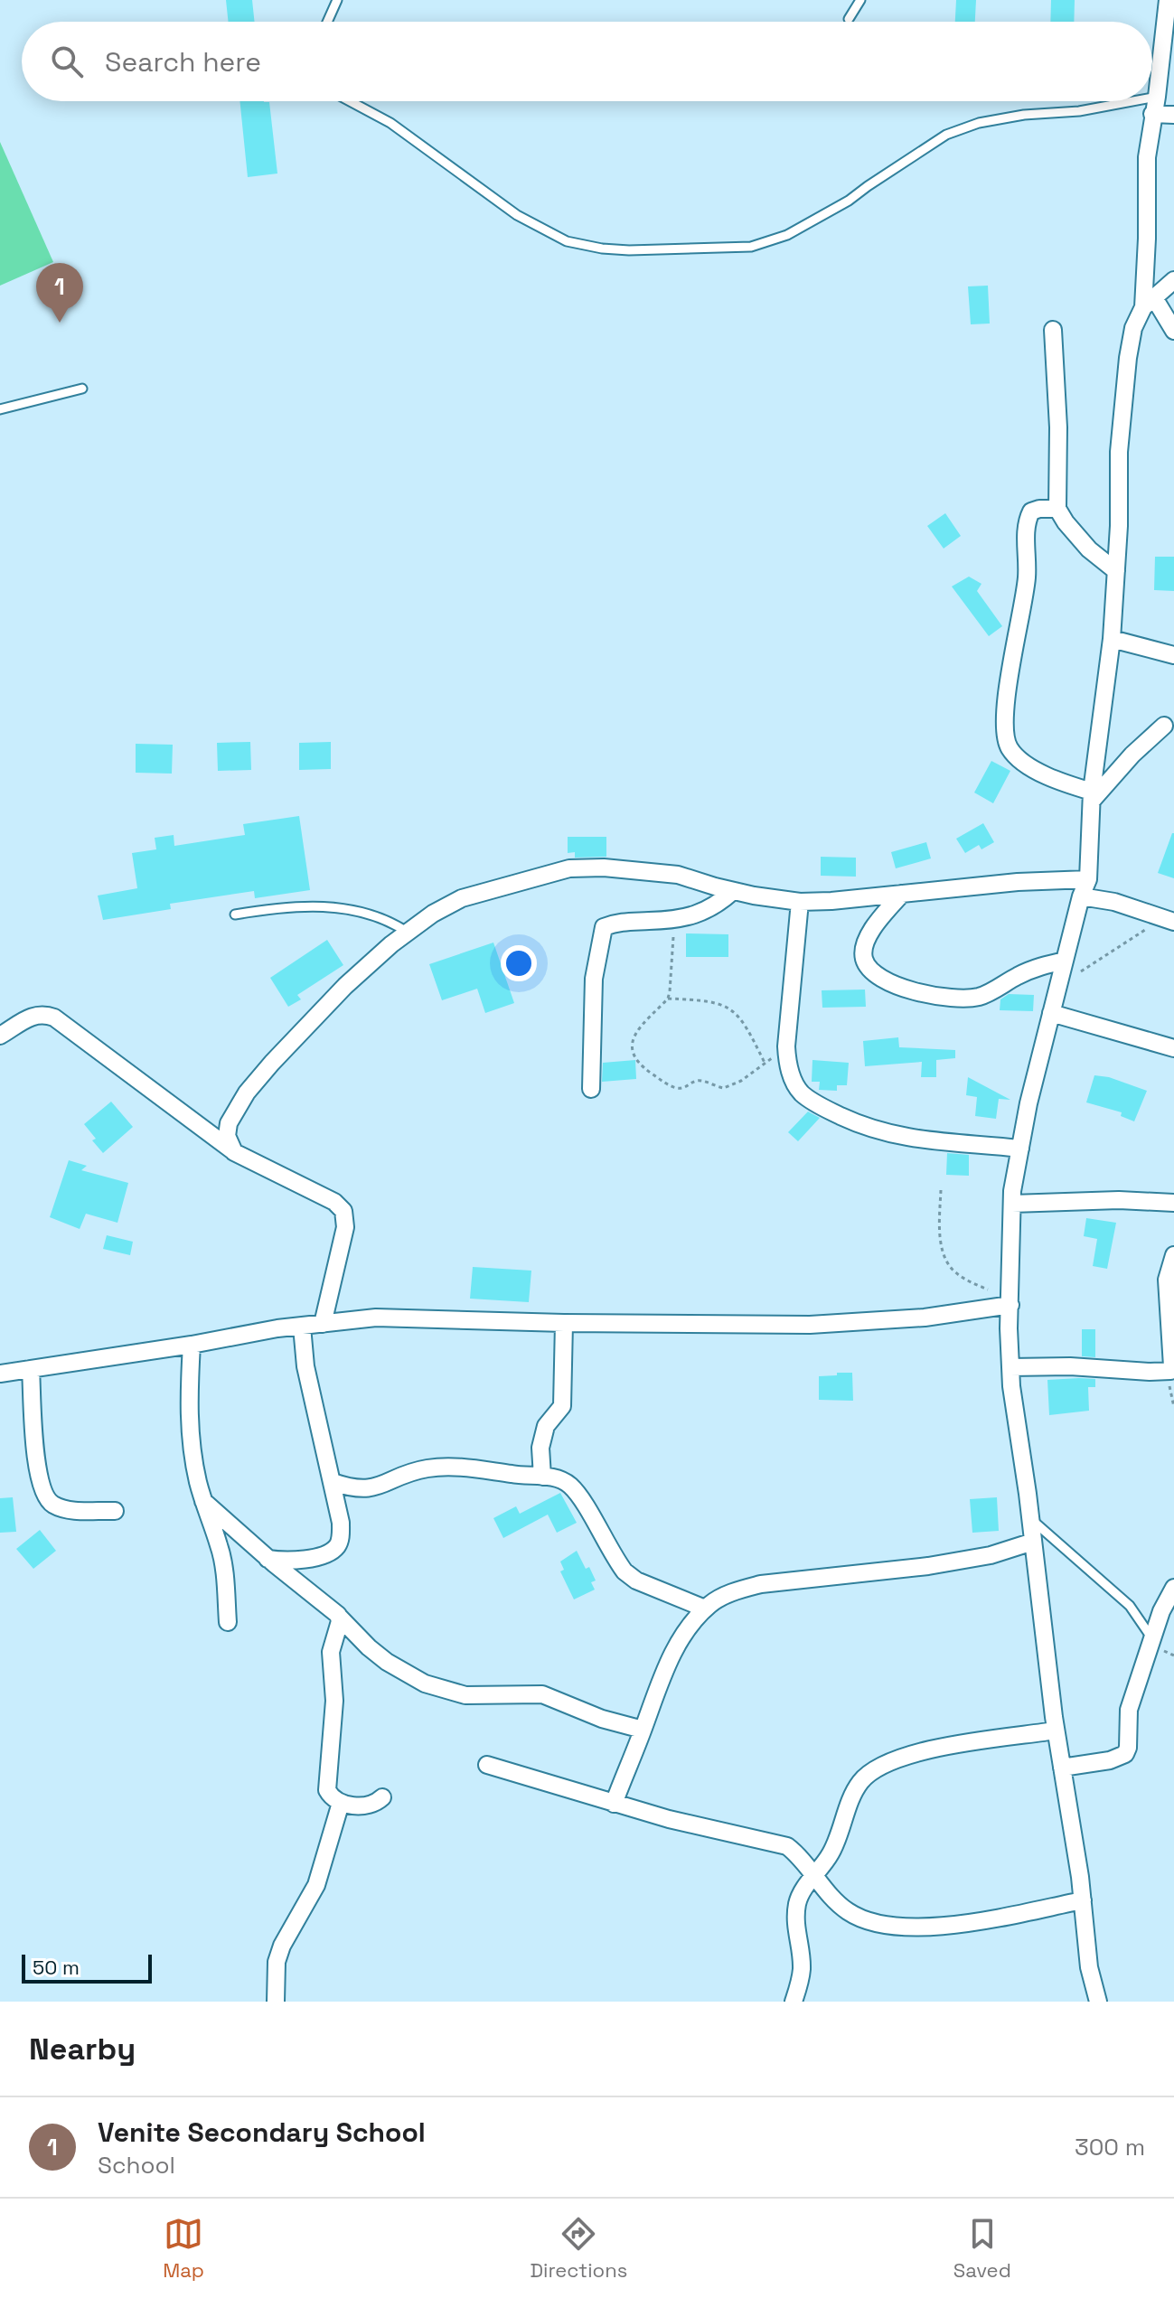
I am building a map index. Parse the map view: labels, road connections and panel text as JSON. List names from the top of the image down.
{
  "scale_bar": "50 m",
  "page": {
    "search": "Search here",
    "pins": "1",
    "scale": "50 m",
    "heading": "Nearby",
    "list": [
      {
        "mark": "1",
        "name": "Venite Secondary School",
        "note": "School",
        "value": "300 m"
      }
    ],
    "nav": ["Map", "Directions", "Saved"]
  }
}
